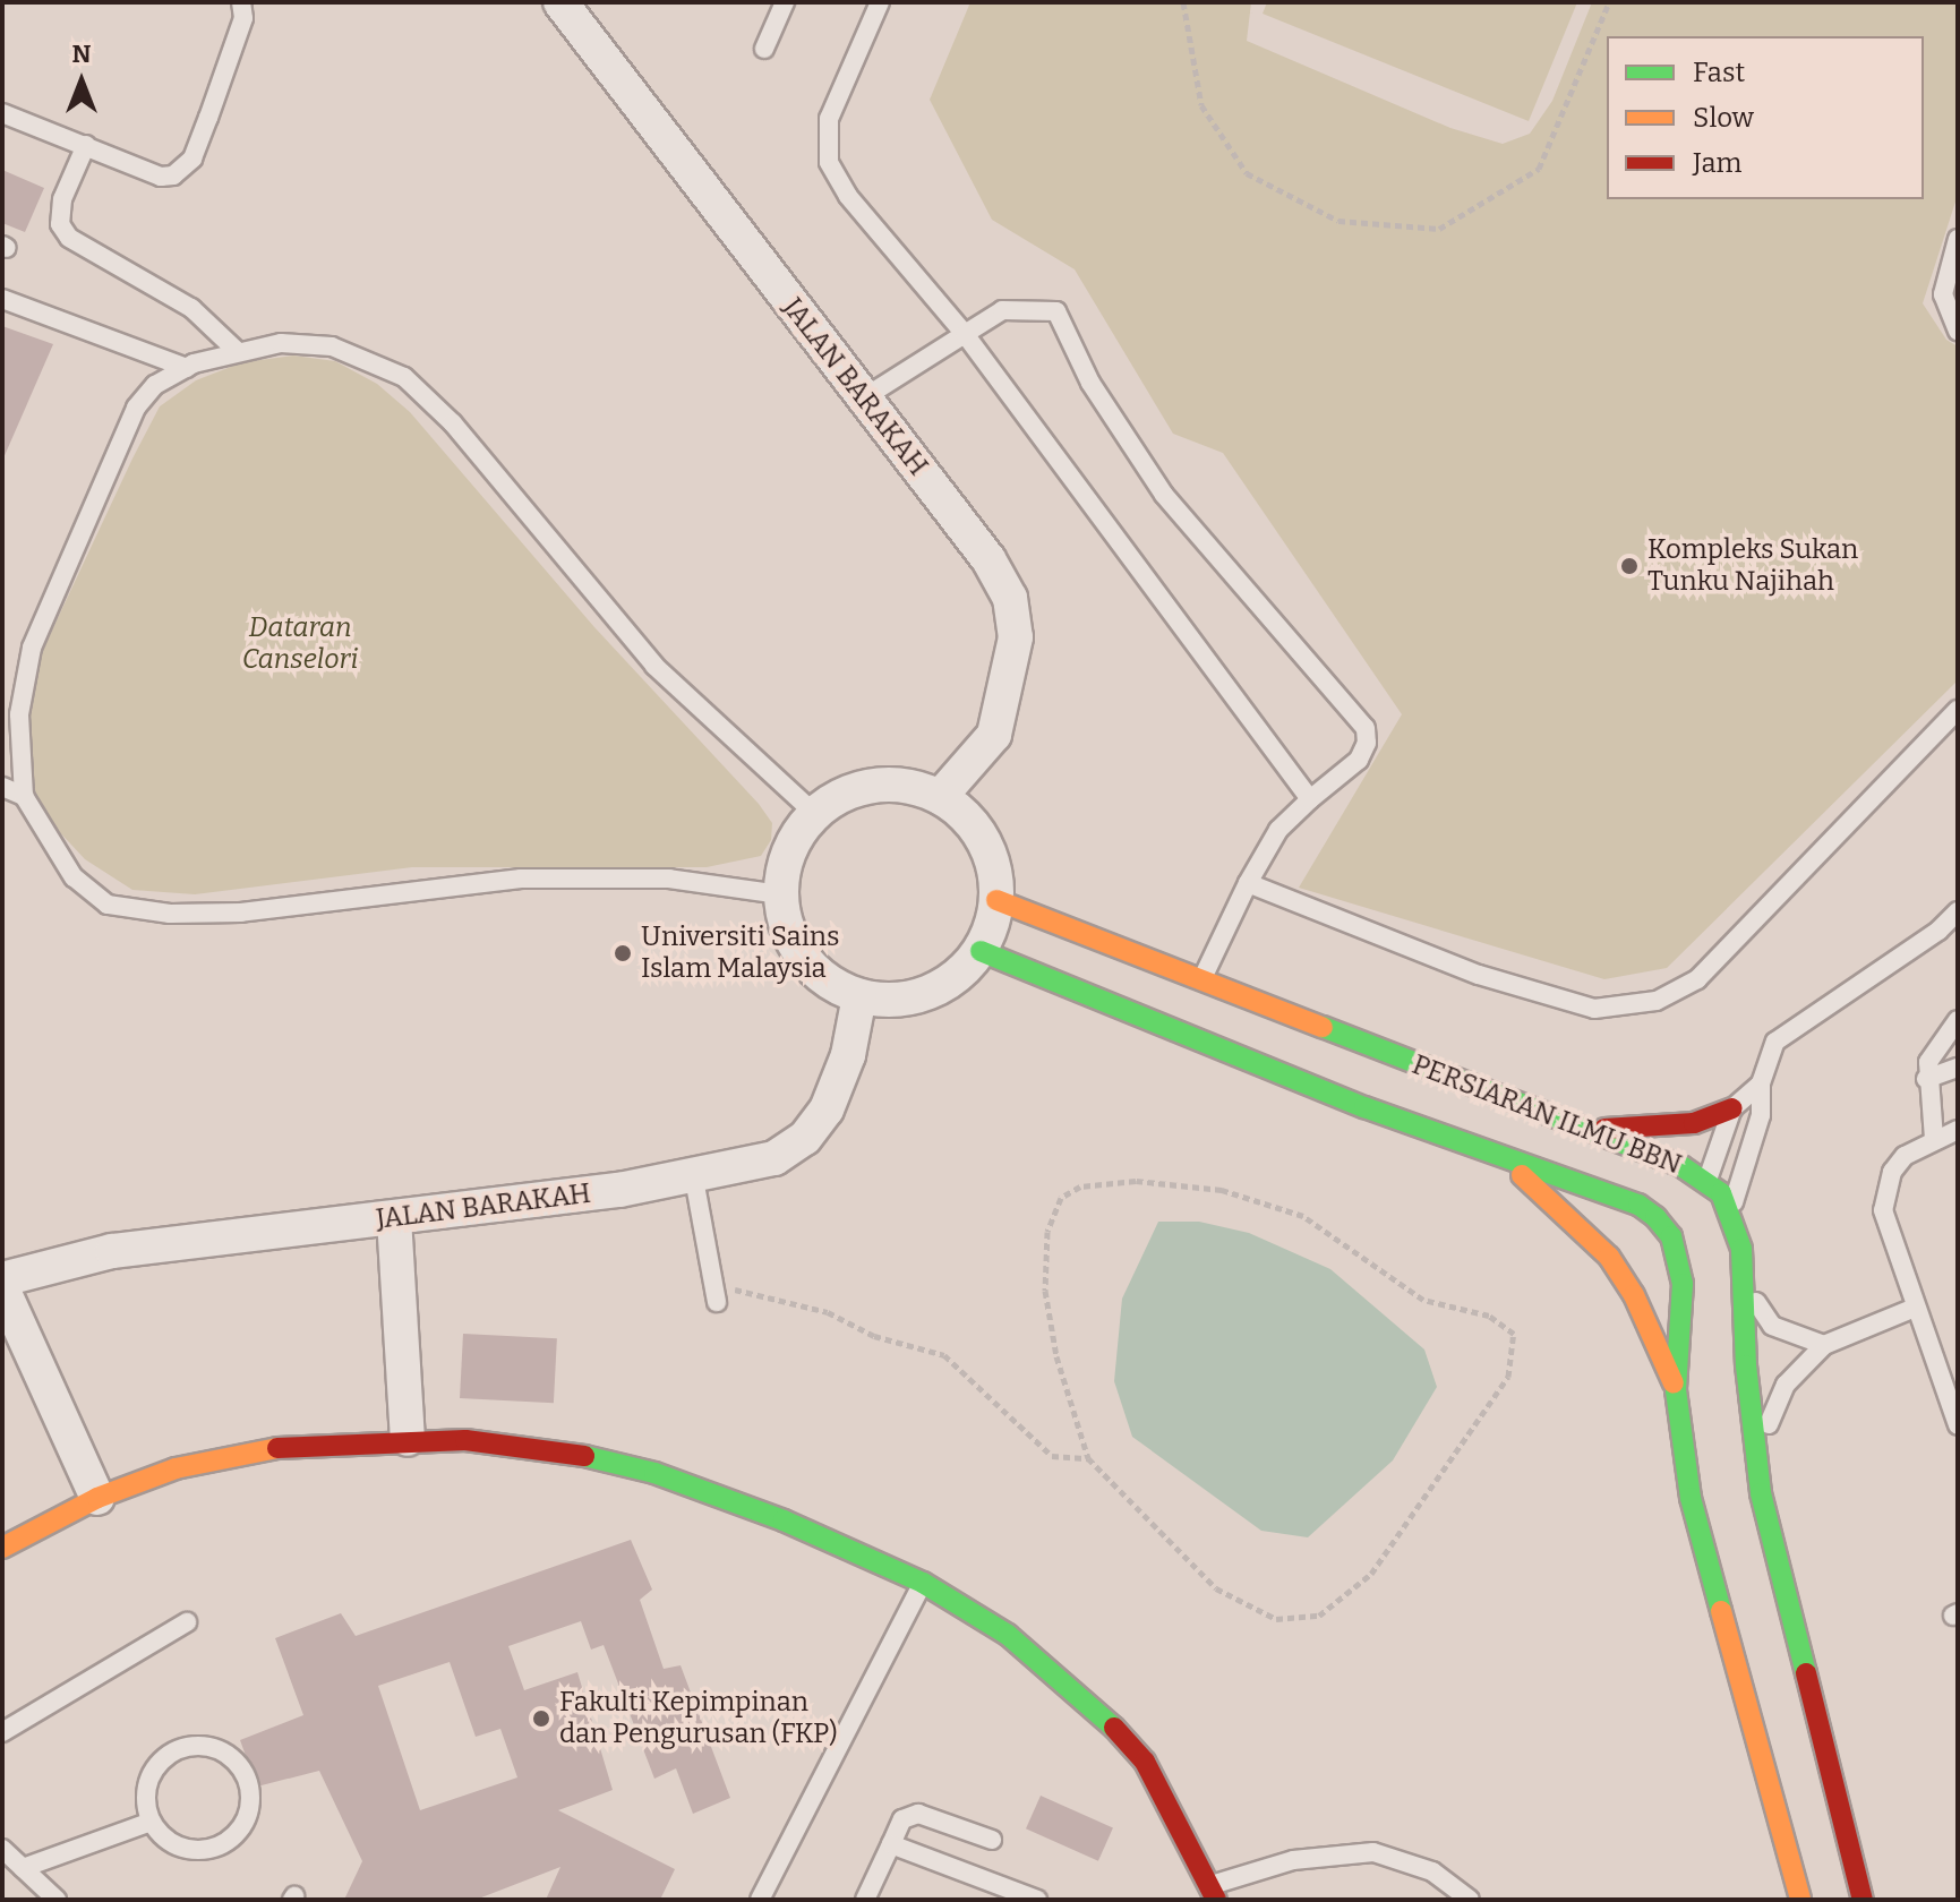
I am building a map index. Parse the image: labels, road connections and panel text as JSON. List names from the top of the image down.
{
  "streets": {
    "street": ["JALAN BARAKAH", "PERSIARAN ILMU BBN"]
  },
  "crossings": [
    ["JALAN BARAKAH", "PERSIARAN ILMU BBN"]
  ],
  "parks": ["Dataran Canselori"],
  "places": ["Kompleks Sukan Tunku Najihah", "Universiti Sains Islam Malaysia", "Fakulti Kepimpinan dan Pengurusan (FKP)"],
  "legend": ["Fast", "Slow", "Jam"],
  "north": "top"
}
